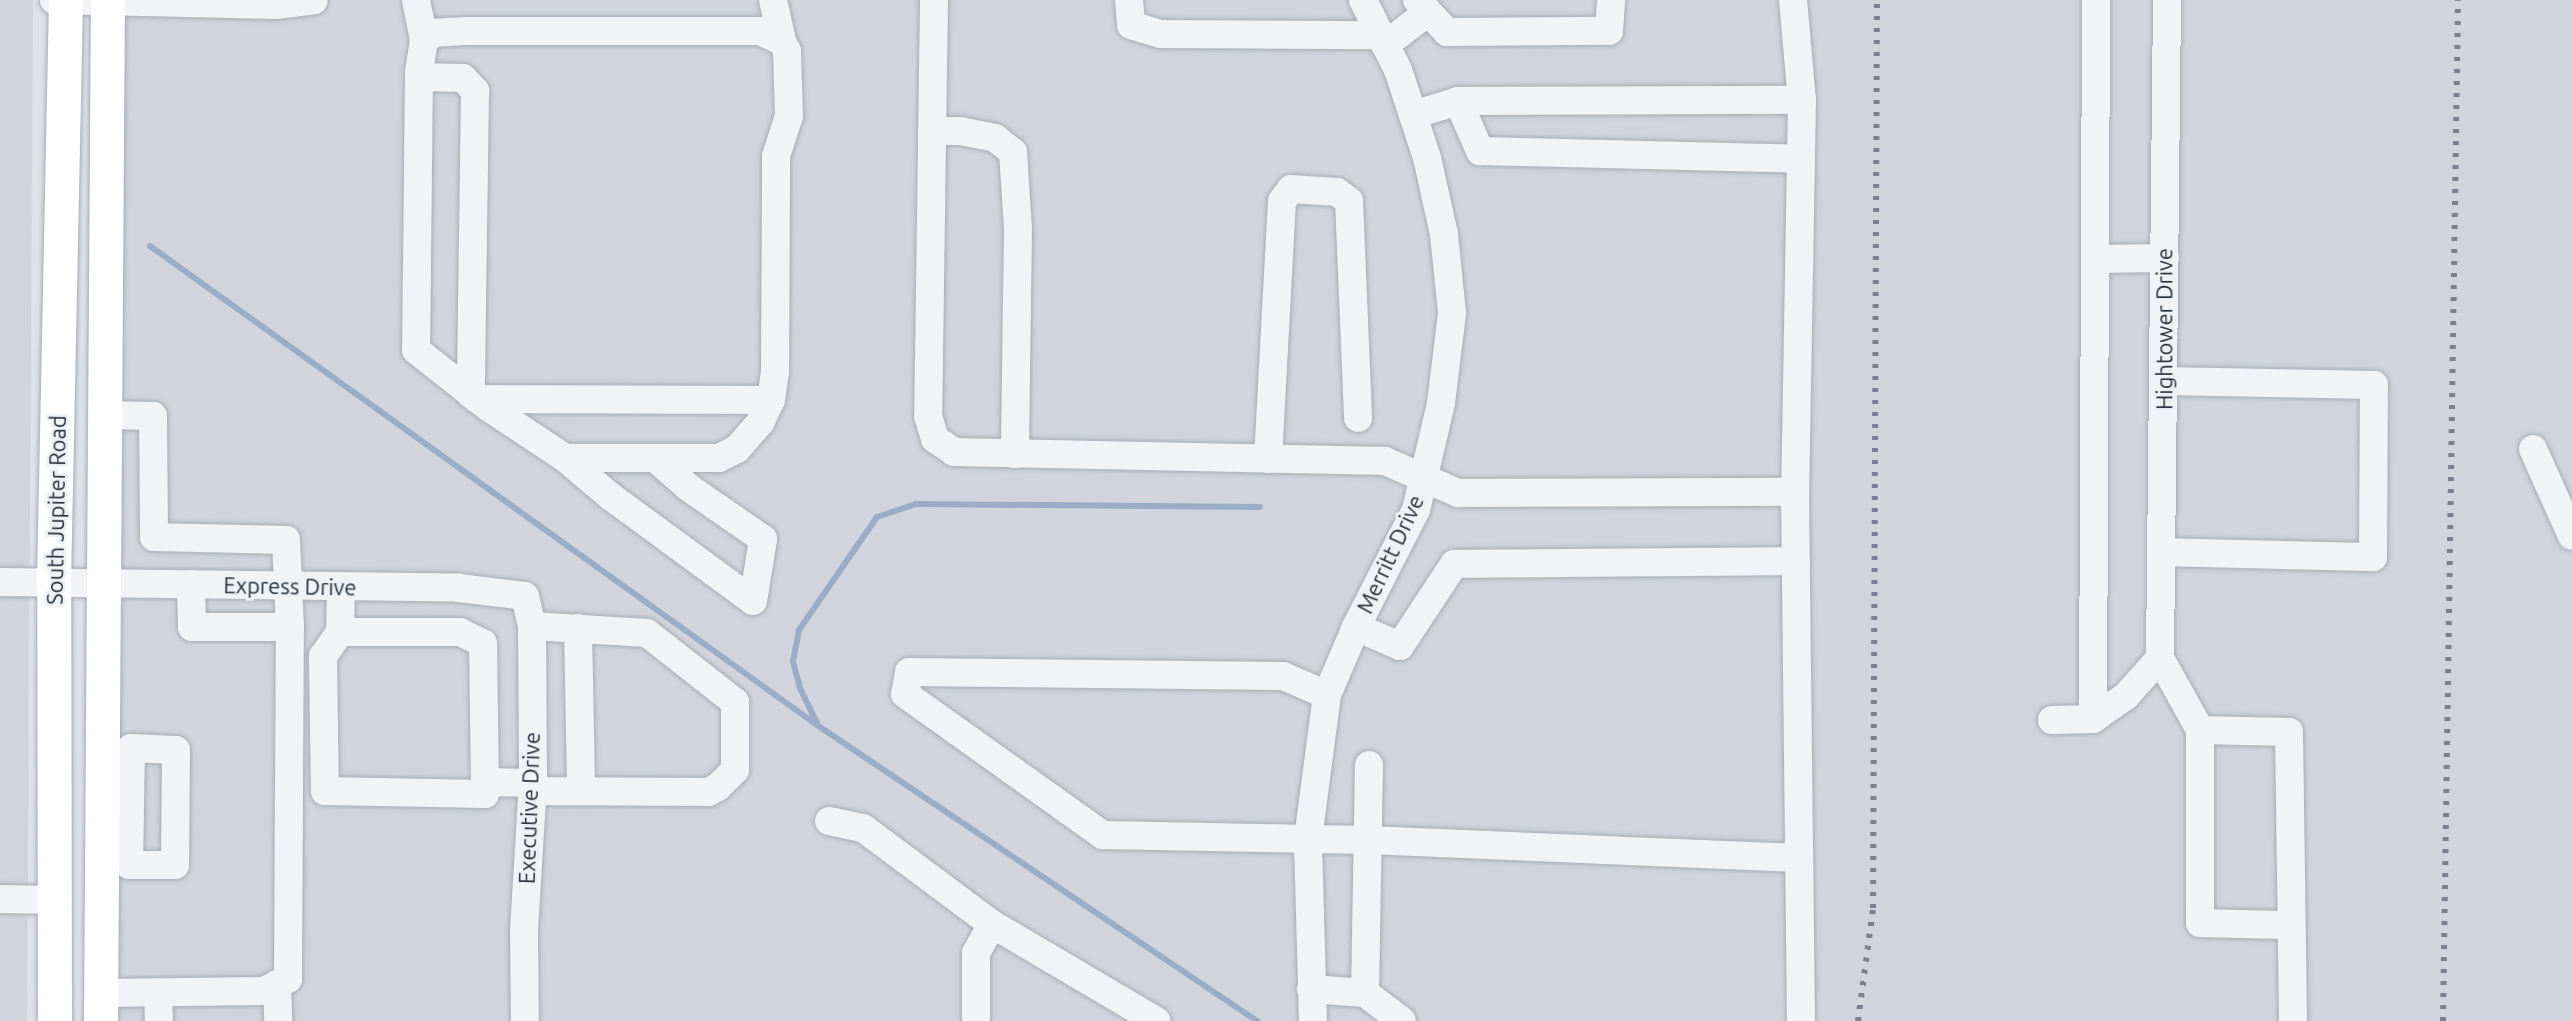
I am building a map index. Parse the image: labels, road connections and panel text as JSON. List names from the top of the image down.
{
  "streets": {
    "main road": ["South Jupiter Road"],
    "street": [
      "Hightower Drive",
      "Merritt Drive",
      "Express Drive",
      "Executive Drive"
    ]
  },
  "crossings": [
    ["South Jupiter Road", "Express Drive"],
    ["Express Drive", "Executive Drive"]
  ]
}
